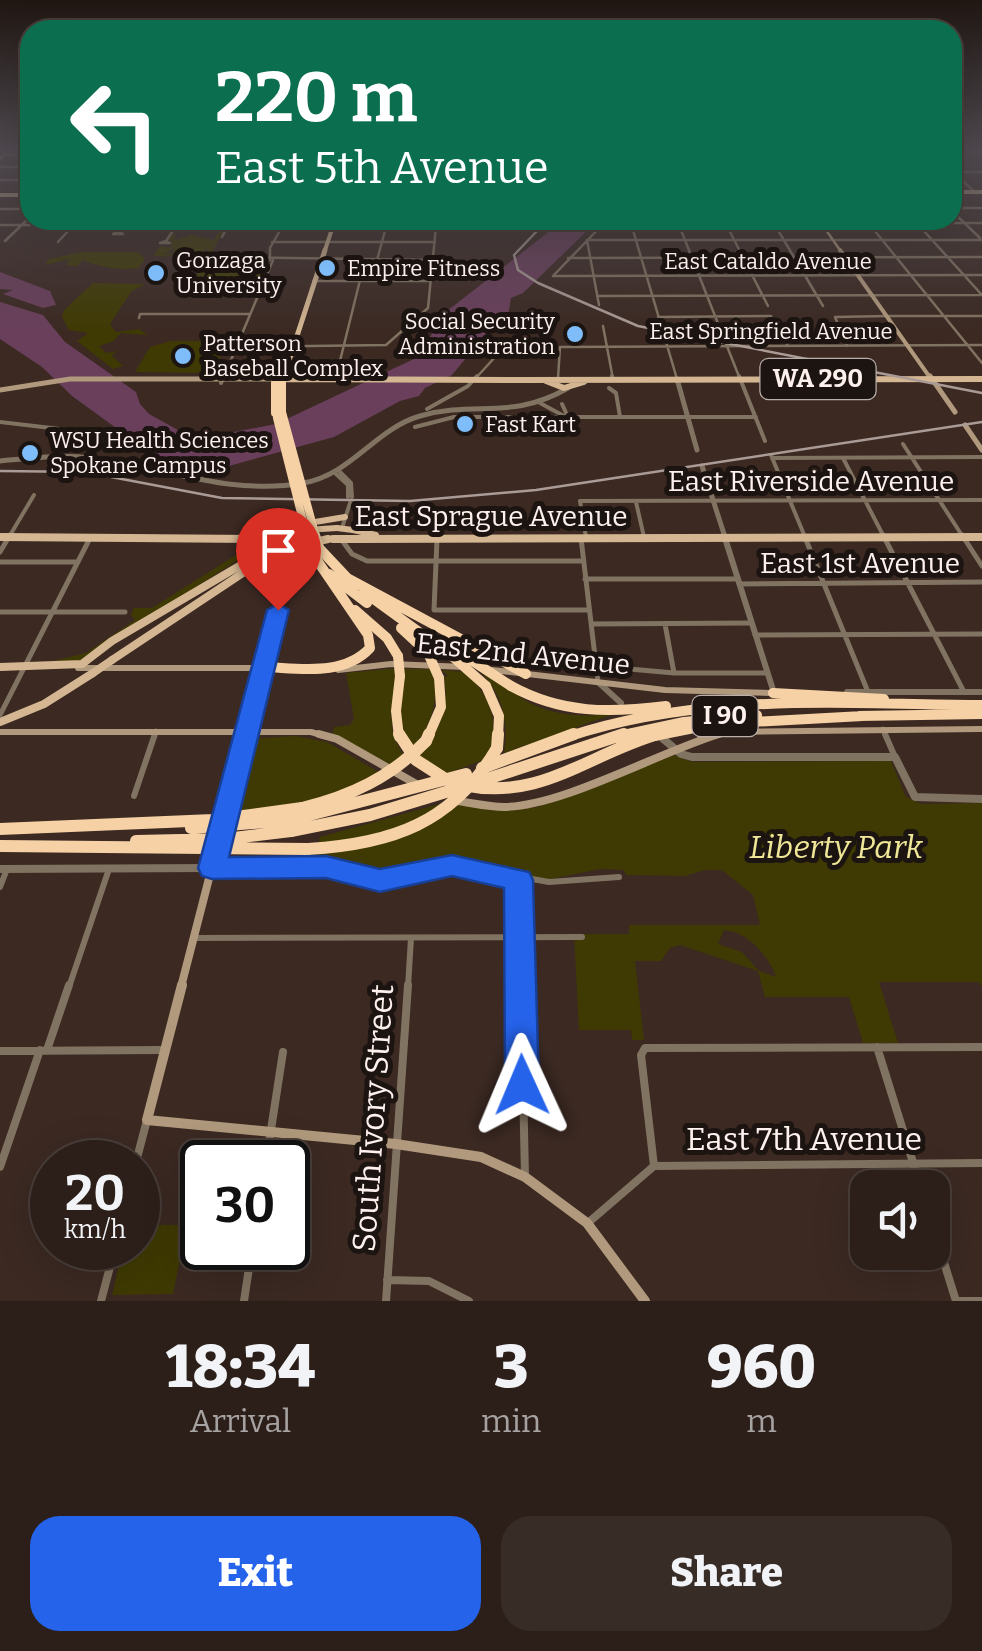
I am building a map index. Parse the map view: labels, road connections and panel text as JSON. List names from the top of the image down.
{
  "streets": {
    "highway": ["I 90"],
    "main road": ["WA 290", "East Sprague Avenue", "East 2nd Avenue"],
    "street": [
      "East Cataldo Avenue",
      "East Springfield Avenue",
      "East Riverside Avenue",
      "East 1st Avenue",
      "South Ivory Street",
      "East 7th Avenue"
    ]
  },
  "crossings": [
    ["East Springfield Avenue", "WA 290"],
    ["East Riverside Avenue", "East Sprague Avenue"]
  ],
  "parks": ["Liberty Park"],
  "places": [
    "Empire Fitness",
    "Gonzaga University",
    "Social Security Administration",
    "Patterson Baseball Complex",
    "Fast Kart",
    "WSU Health Sciences Spokane Campus"
  ],
  "page": {
    "turn": ["220 m", "East 5th Avenue"],
    "speed": "20 km/h",
    "limit": "30",
    "eta": [
      "18:34",
      "Arrival",
      "3",
      "min",
      "960",
      "m"
    ],
    "buttons": ["Exit", "Share"]
  }
}
